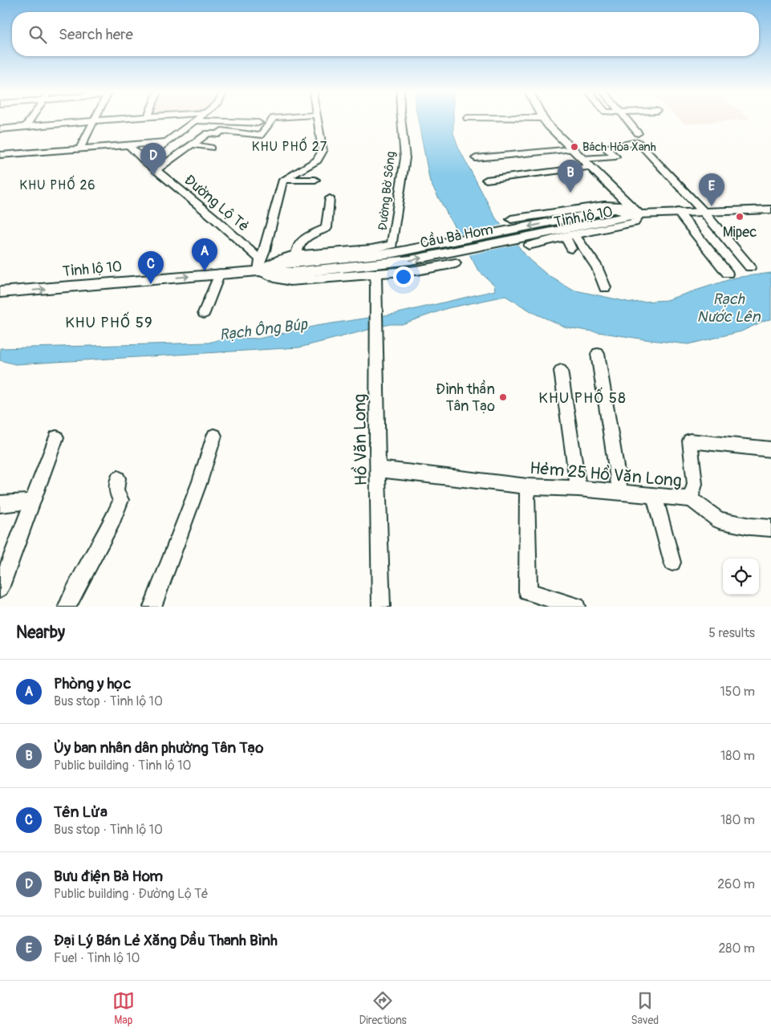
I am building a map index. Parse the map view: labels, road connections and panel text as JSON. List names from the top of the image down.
{
  "streets": {
    "main road": ["Tỉnh lộ 10", "Cầu Bà Hom"],
    "street": [
      "Đường Bờ Sông",
      "Đường Lộ Tẻ",
      "Hồ Văn Long",
      "Hẻm 25 Hồ Văn Long"
    ]
  },
  "crossings": [
    ["Đường Bờ Sông", "Tỉnh lộ 10"],
    ["Đường Lộ Tẻ", "Tỉnh lộ 10"],
    ["Tỉnh lộ 10", "Cầu Bà Hom"],
    ["Tỉnh lộ 10", "Hồ Văn Long"],
    ["Hồ Văn Long", "Hẻm 25 Hồ Văn Long"]
  ],
  "districts": [
    "KHU PHỐ 27",
    "KHU PHỐ 26",
    "KHU PHỐ 59",
    "KHU PHỐ 58"
  ],
  "water": ["Rạch Nước Lên", "Rạch Ông Búp"],
  "places": ["Bách Hóa Xanh", "Mipec", "Đình thần Tân Tạo"],
  "page": {
    "search": "Search here",
    "pins": [
      "D",
      "B",
      "E",
      "A",
      "C"
    ],
    "heading": ["Nearby", "5 results"],
    "list": [
      {
        "mark": "A",
        "name": "Phòng y học",
        "note": "Bus stop · Tỉnh lộ 10",
        "value": "150 m"
      },
      {
        "mark": "B",
        "name": "Ủy ban nhân dân phường Tân Tạo",
        "note": "Public building · Tỉnh lộ 10",
        "value": "180 m"
      },
      {
        "mark": "C",
        "name": "Tên Lửa",
        "note": "Bus stop · Tỉnh lộ 10",
        "value": "180 m"
      },
      {
        "mark": "D",
        "name": "Bưu điện Bà Hom",
        "note": "Public building · Đường Lộ Tẻ",
        "value": "260 m"
      },
      {
        "mark": "E",
        "name": "Đại Lý Bán Lẻ Xăng Dầu Thanh Bình",
        "note": "Fuel · Tỉnh lộ 10",
        "value": "280 m"
      }
    ],
    "nav": ["Map", "Directions", "Saved"]
  }
}
